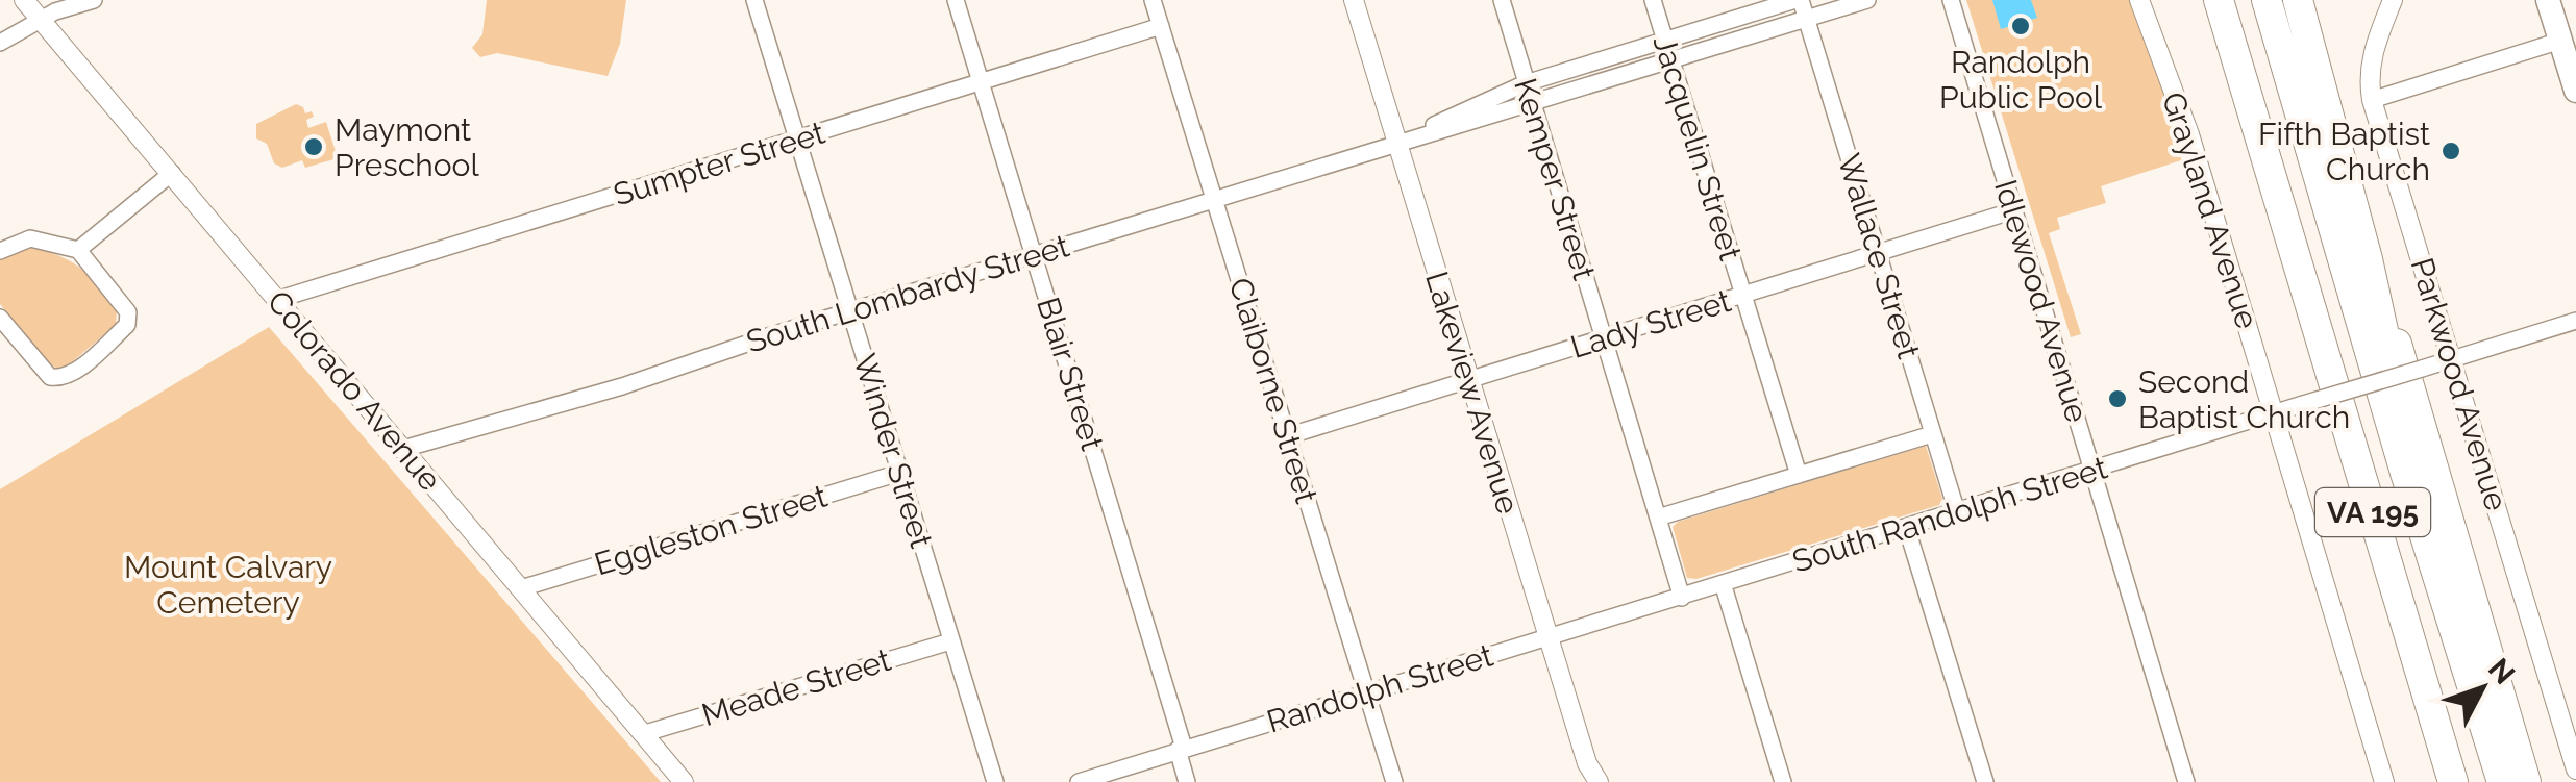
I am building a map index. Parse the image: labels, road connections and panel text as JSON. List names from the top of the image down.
{
  "streets": {
    "highway": ["VA 195"],
    "street": [
      "Jacquelin Street",
      "Sumpter Street",
      "Kemper Street",
      "Grayland Avenue",
      "Wallace Street",
      "South Lombardy Street",
      "Idlewood Avenue",
      "Lady Street",
      "Blair Street",
      "Parkwood Avenue",
      "Colorado Avenue",
      "Claiborne Street",
      "Lakeview Avenue",
      "Winder Street",
      "South Randolph Street",
      "Eggleston Street",
      "Meade Street",
      "Randolph Street"
    ]
  },
  "crossings": [
    ["Jacquelin Street", "South Lombardy Street"],
    ["Jacquelin Street", "Lady Street"],
    ["Sumpter Street", "Blair Street"],
    ["Sumpter Street", "Colorado Avenue"],
    ["Sumpter Street", "Claiborne Street"],
    ["Sumpter Street", "Winder Street"],
    ["Kemper Street", "South Lombardy Street"],
    ["Kemper Street", "Lady Street"],
    ["Kemper Street", "South Randolph Street"],
    ["Kemper Street", "Randolph Street"],
    ["Grayland Avenue", "South Randolph Street"],
    ["Wallace Street", "South Lombardy Street"],
    ["Wallace Street", "Lady Street"],
    ["Wallace Street", "South Randolph Street"],
    ["South Lombardy Street", "Blair Street"],
    ["South Lombardy Street", "Colorado Avenue"],
    ["South Lombardy Street", "Claiborne Street"],
    ["South Lombardy Street", "Lakeview Avenue"],
    ["South Lombardy Street", "Winder Street"],
    ["Idlewood Avenue", "Lady Street"],
    ["Idlewood Avenue", "South Randolph Street"],
    ["Lady Street", "Claiborne Street"],
    ["Lady Street", "Lakeview Avenue"],
    ["Blair Street", "Randolph Street"],
    ["Parkwood Avenue", "South Randolph Street"],
    ["Colorado Avenue", "Eggleston Street"],
    ["Colorado Avenue", "Meade Street"],
    ["Claiborne Street", "Randolph Street"],
    ["Lakeview Avenue", "Randolph Street"],
    ["Winder Street", "Eggleston Street"],
    ["Winder Street", "Meade Street"],
    ["South Randolph Street", "Randolph Street"]
  ],
  "parks": ["Mount Calvary Cemetery"],
  "places": [
    "Randolph Public Pool",
    "Maymont Preschool",
    "Fifth Baptist Church",
    "Second Baptist Church"
  ],
  "north": "top right"
}
